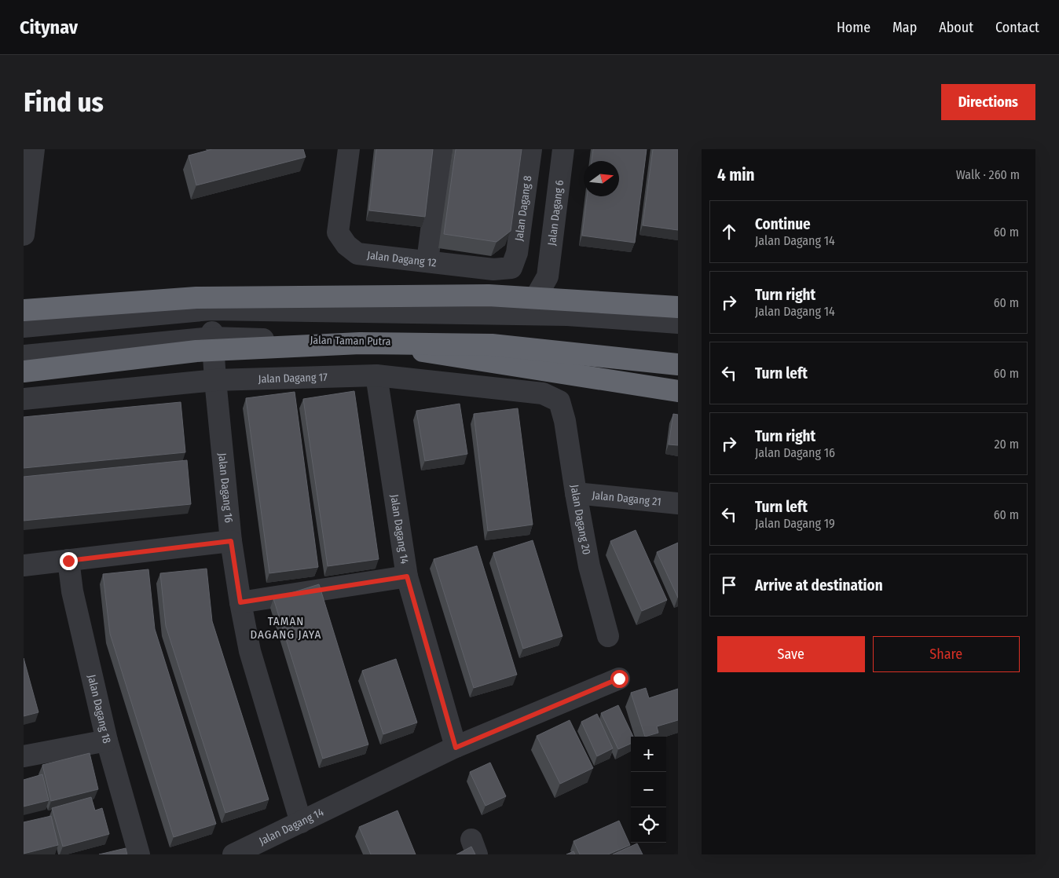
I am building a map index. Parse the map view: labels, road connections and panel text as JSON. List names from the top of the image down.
{
  "streets": {
    "street": [
      "Jalan Dagang 8",
      "Jalan Dagang 6",
      "Jalan Dagang 12",
      "Jalan Taman Putra",
      "Jalan Dagang 17",
      "Jalan Dagang 16",
      "Jalan Dagang 21",
      "Jalan Dagang 20",
      "Jalan Dagang 14",
      "Jalan Dagang 18"
    ]
  },
  "crossings": [
    ["Jalan Dagang 8", "Jalan Dagang 12"],
    ["Jalan Taman Putra", "Jalan Dagang 16"],
    ["Jalan Dagang 17", "Jalan Dagang 16"],
    ["Jalan Dagang 17", "Jalan Dagang 20"],
    ["Jalan Dagang 17", "Jalan Dagang 14"],
    ["Jalan Dagang 16", "Jalan Dagang 14"],
    ["Jalan Dagang 21", "Jalan Dagang 20"]
  ],
  "districts": ["TAMAN DAGANG JAYA"],
  "north": "right",
  "page": {
    "header": "Citynav",
    "nav": [
      "Home",
      "Map",
      "About",
      "Contact"
    ],
    "buttons": [
      "Directions",
      ["Save", "Share"]
    ],
    "title": "Find us",
    "heading": ["4 min", "Walk · 260 m"],
    "list": [
      ["Continue", "Jalan Dagang 14", "60 m"],
      ["Turn right", "Jalan Dagang 14", "60 m"],
      ["Turn left", "60 m"],
      ["Turn right", "Jalan Dagang 16", "20 m"],
      ["Turn left", "Jalan Dagang 19", "60 m"],
      "Arrive at destination"
    ],
    "map_buttons": ["+", "−"]
  }
}
